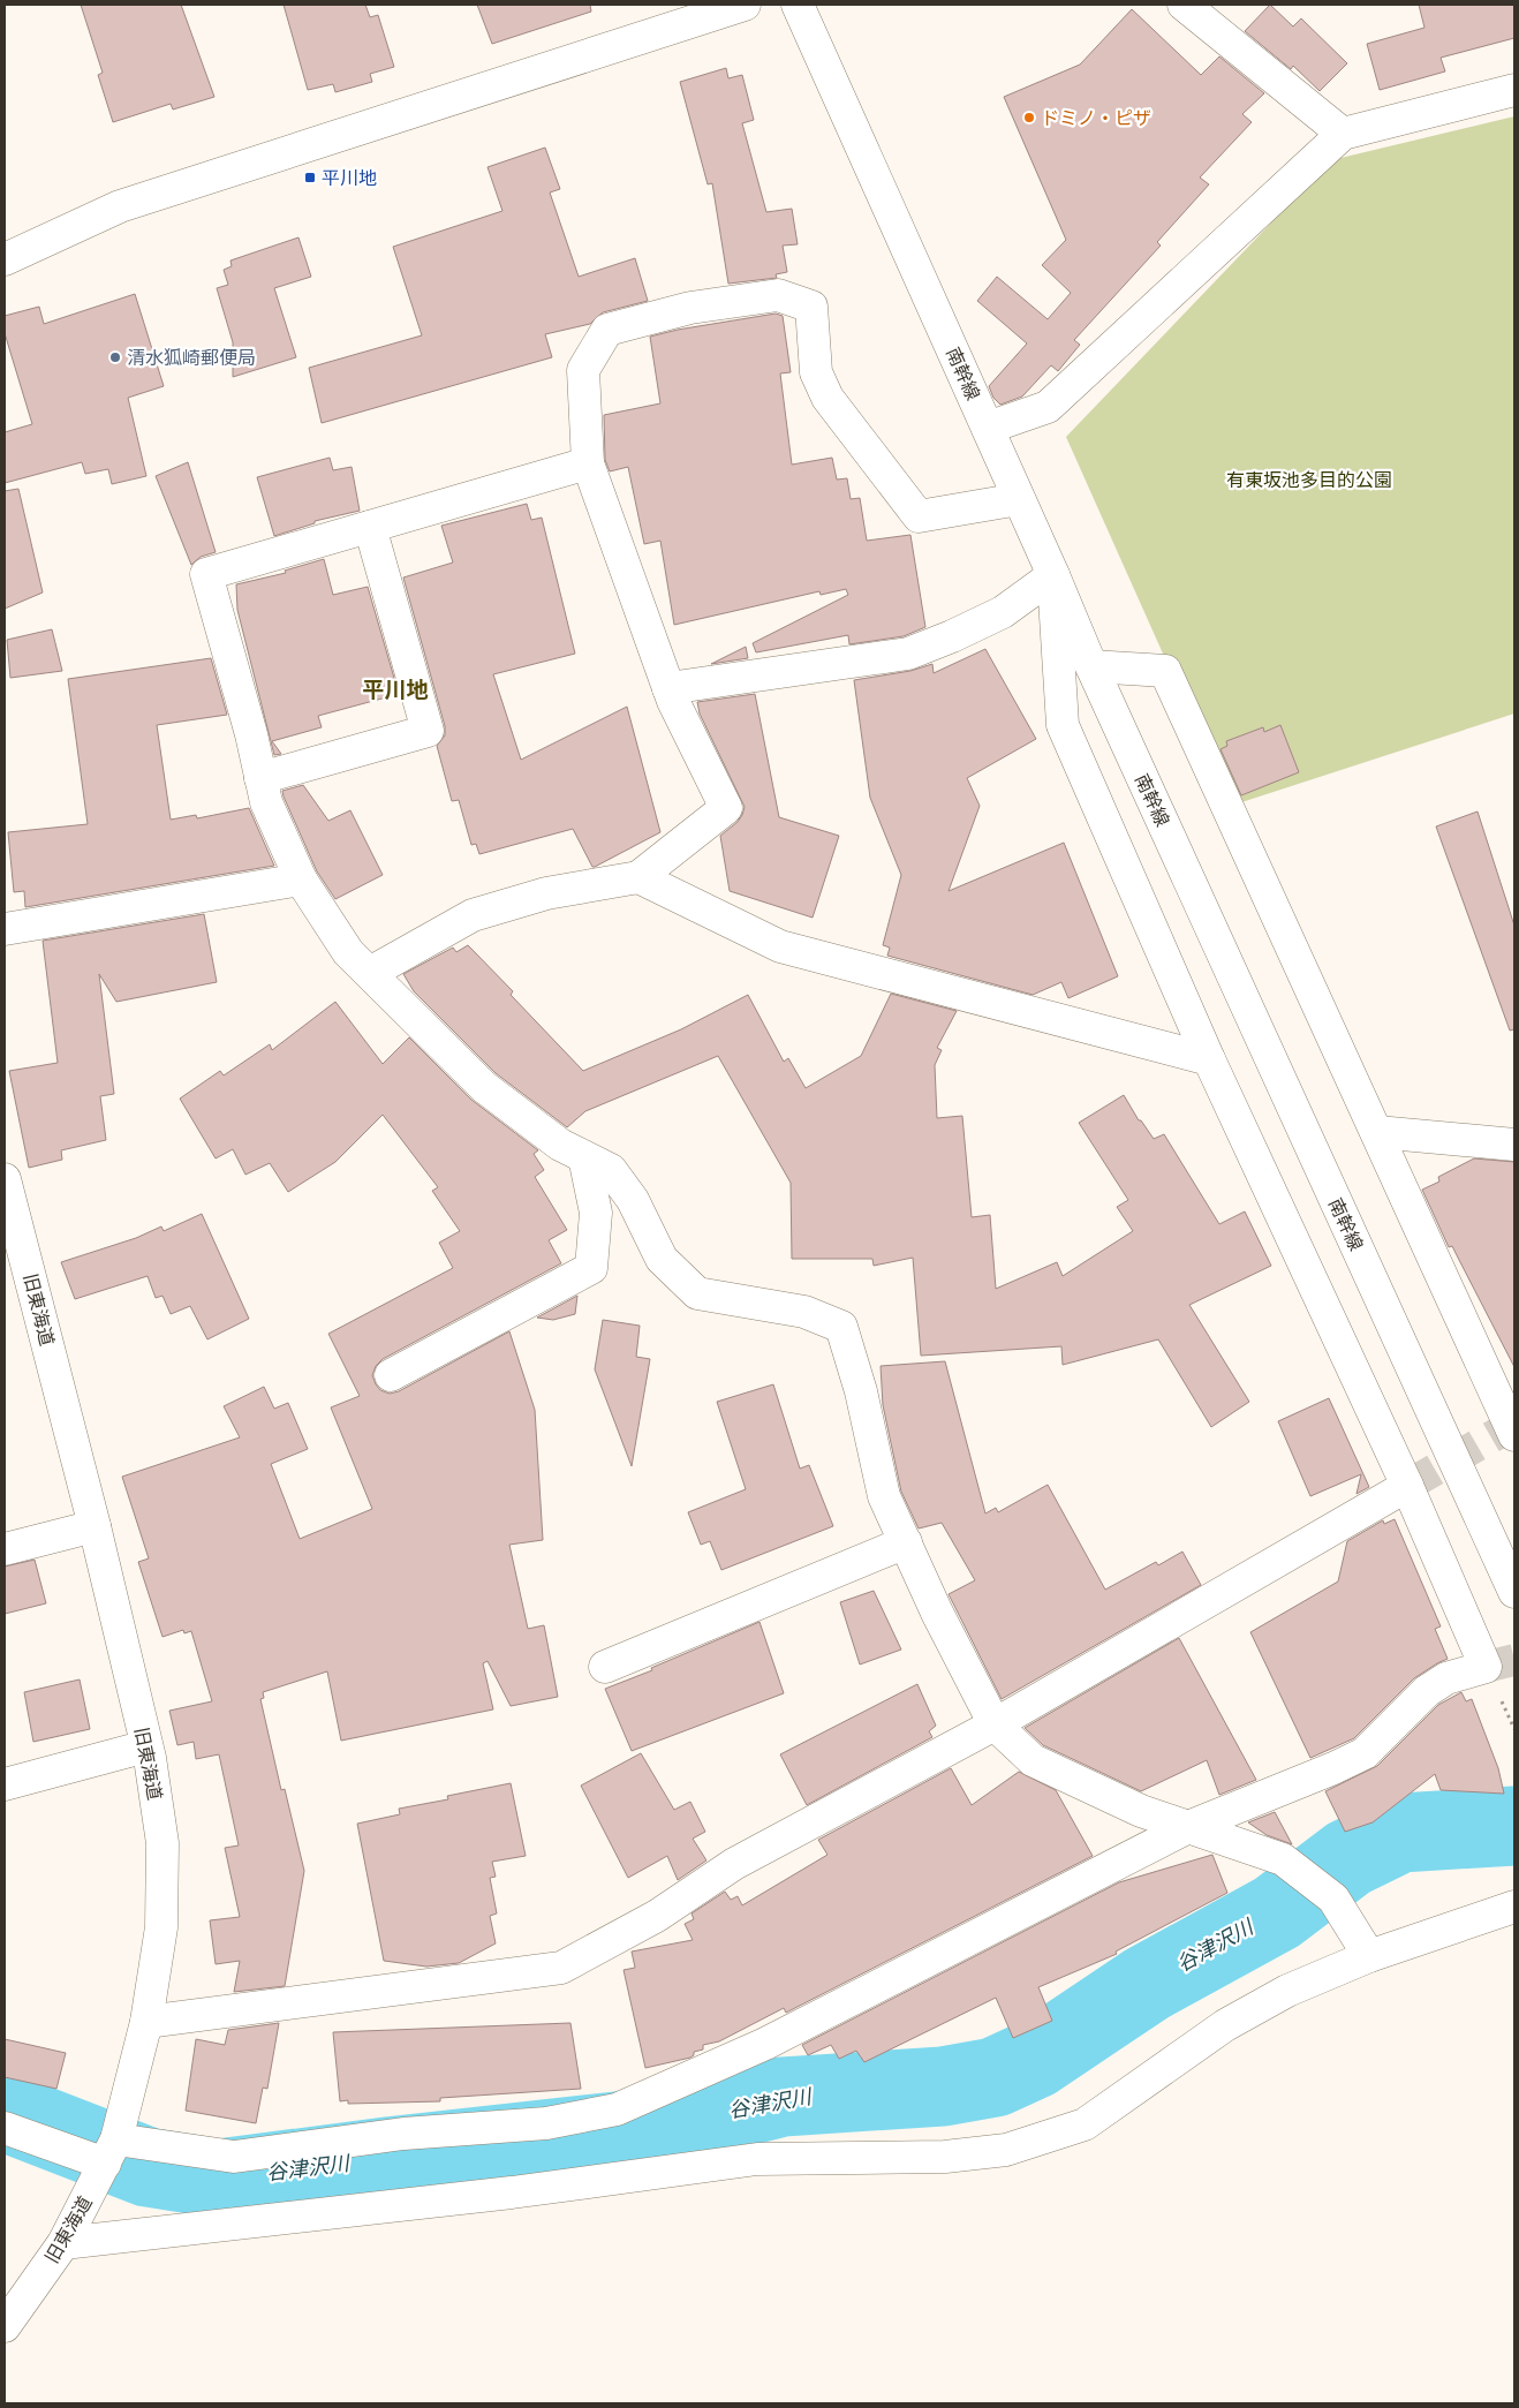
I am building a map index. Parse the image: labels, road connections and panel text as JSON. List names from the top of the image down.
{
  "streets": {
    "street": ["南幹線", "旧東海道"]
  },
  "districts": ["平川地"],
  "water": ["谷津沢川"],
  "parks": ["有東坂池多目的公園"],
  "places": {
    "other": ["ドミノ・ピザ", "清水狐崎郵便局"],
    "transit": ["平川地"]
  }
}
